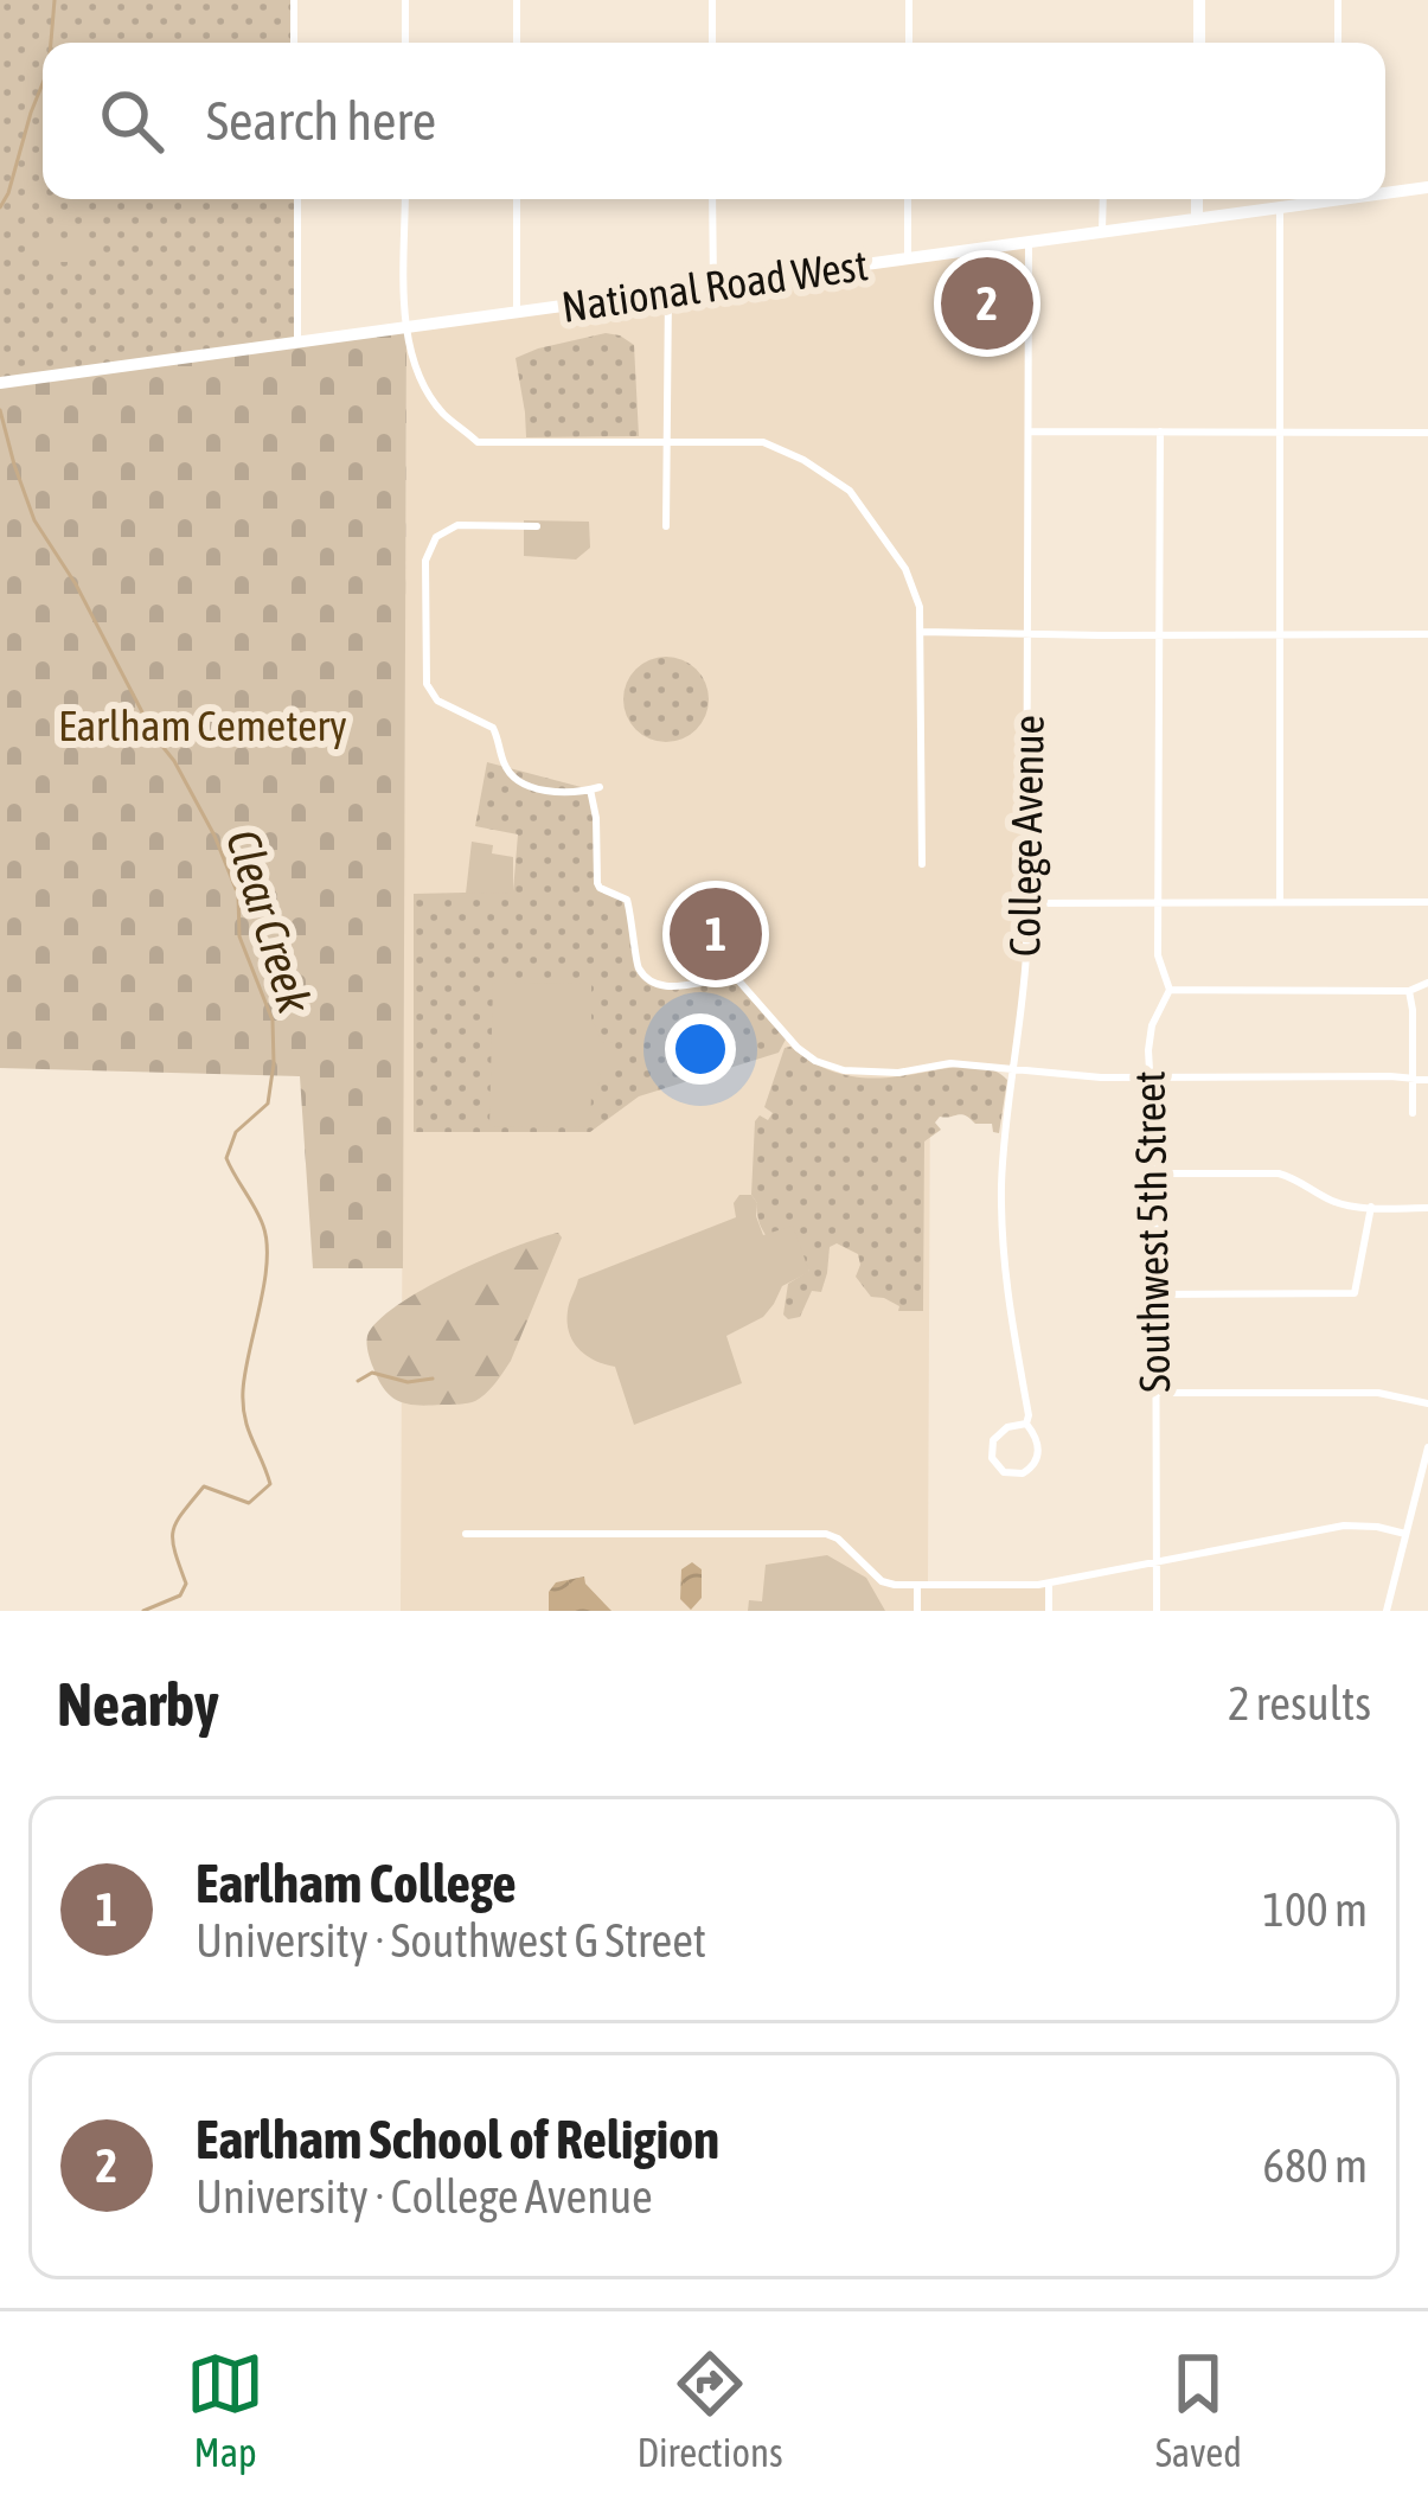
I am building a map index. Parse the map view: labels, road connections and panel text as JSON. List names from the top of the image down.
{
  "streets": {
    "main road": ["National Road West"],
    "street": ["College Avenue", "Southwest 5th Street"]
  },
  "crossings": [
    ["National Road West", "College Avenue"]
  ],
  "water": ["Clear Creek"],
  "parks": ["Earlham Cemetery"],
  "page": {
    "search": "Search here",
    "pins": ["2", "1"],
    "heading": ["Nearby", "2 results"],
    "list": [
      {
        "mark": "1",
        "name": "Earlham College",
        "note": "University · Southwest G Street",
        "value": "100 m"
      },
      {
        "mark": "2",
        "name": "Earlham School of Religion",
        "note": "University · College Avenue",
        "value": "680 m"
      }
    ],
    "nav": ["Map", "Directions", "Saved"]
  }
}
